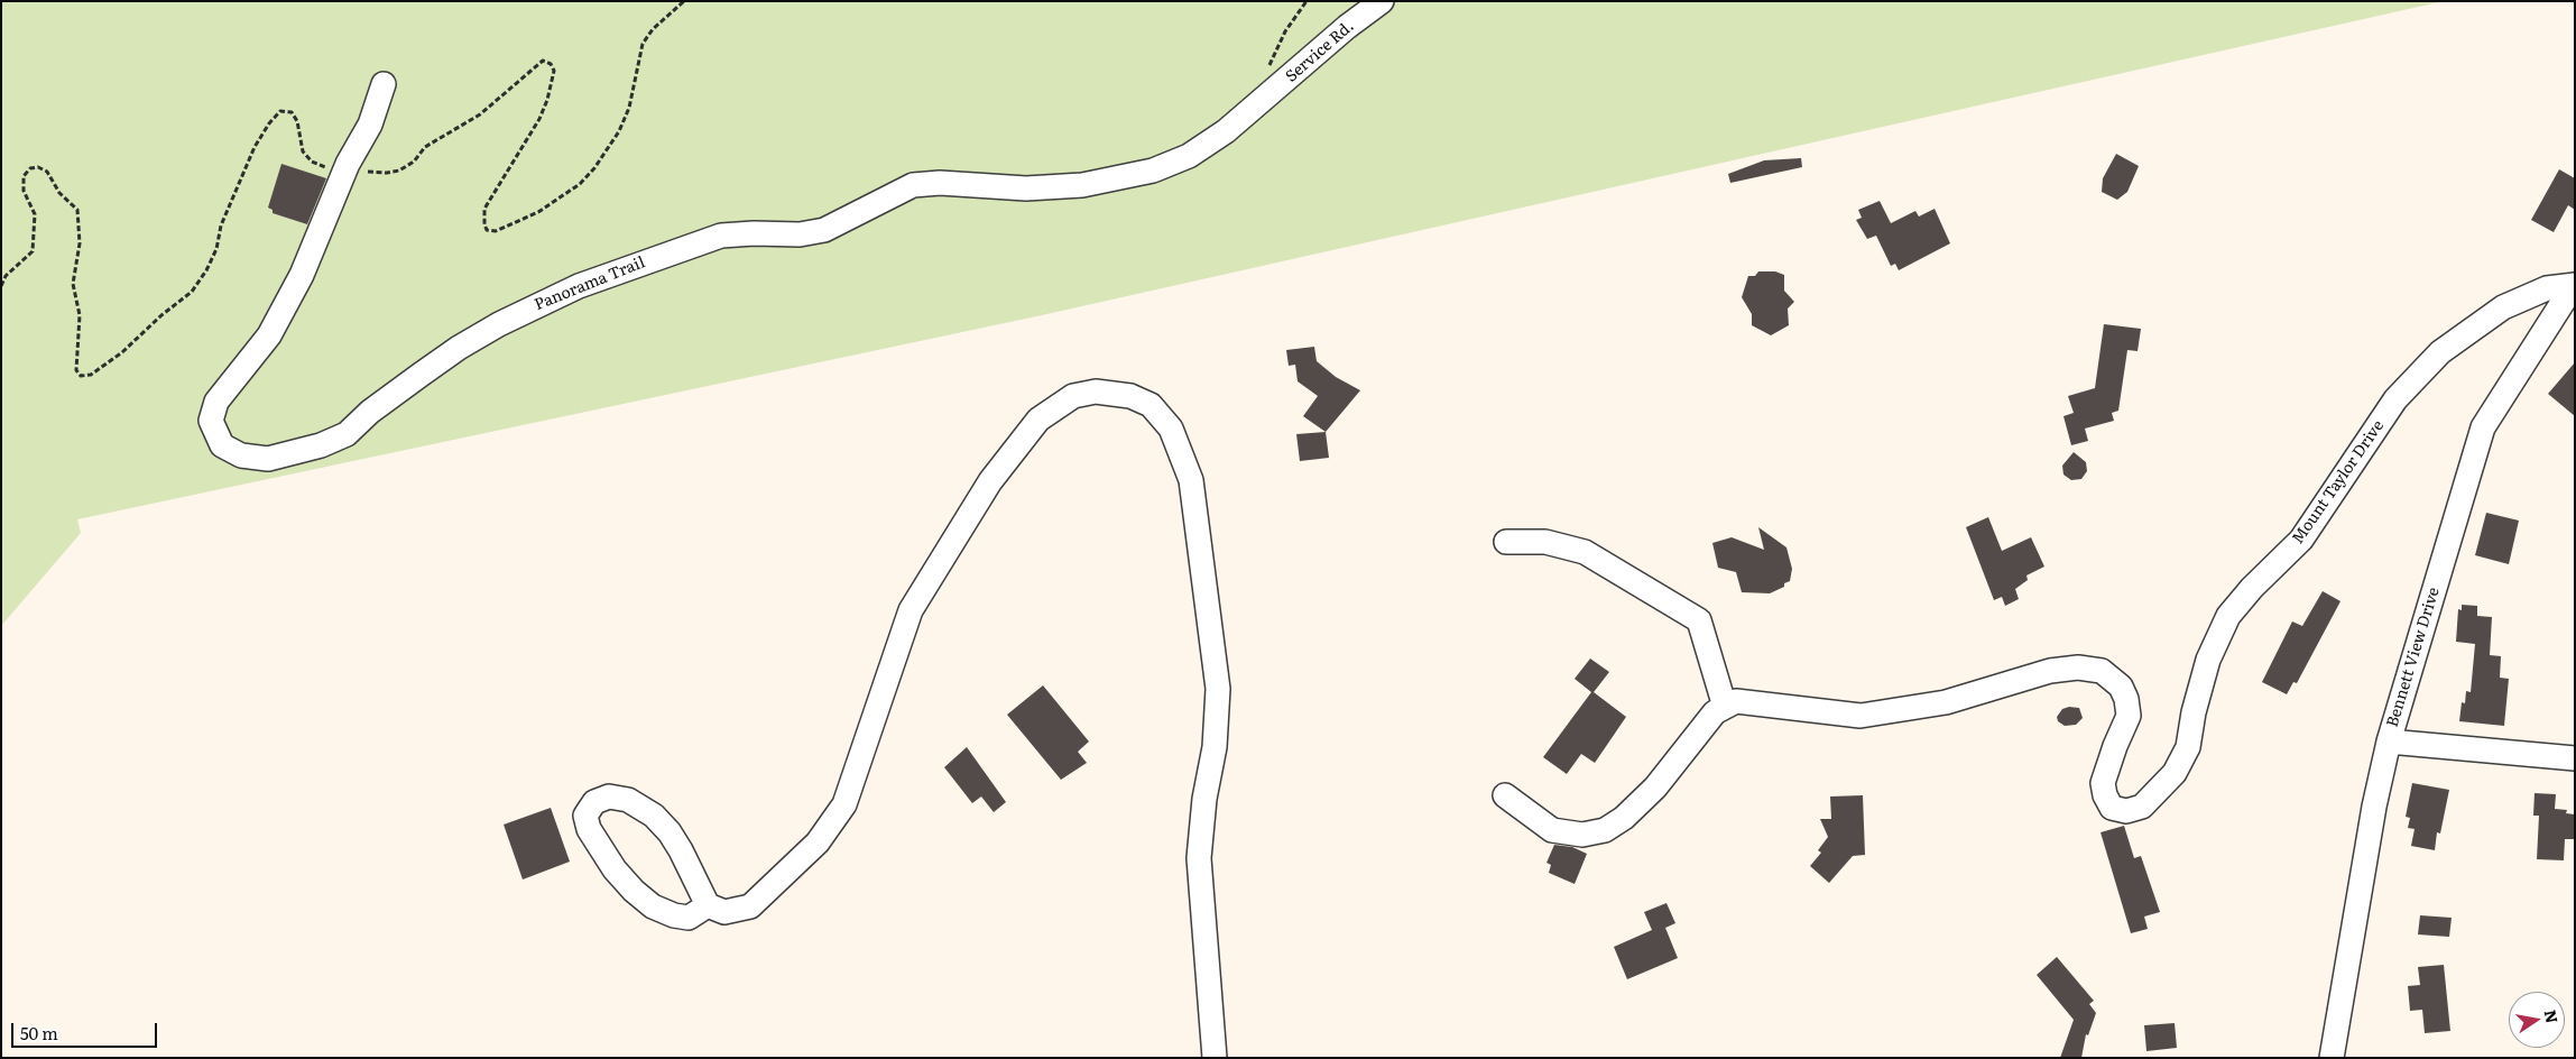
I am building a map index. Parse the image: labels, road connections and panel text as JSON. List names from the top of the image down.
{
  "streets": {
    "street": [
      "Service Rd.",
      "Panorama Trail",
      "Mount Taylor Drive",
      "Bennett View Drive"
    ]
  },
  "crossings": [
    ["Service Rd.", "Panorama Trail"],
    ["Mount Taylor Drive", "Bennett View Drive"]
  ],
  "scale_bar": "50 m",
  "north": "right"
}
